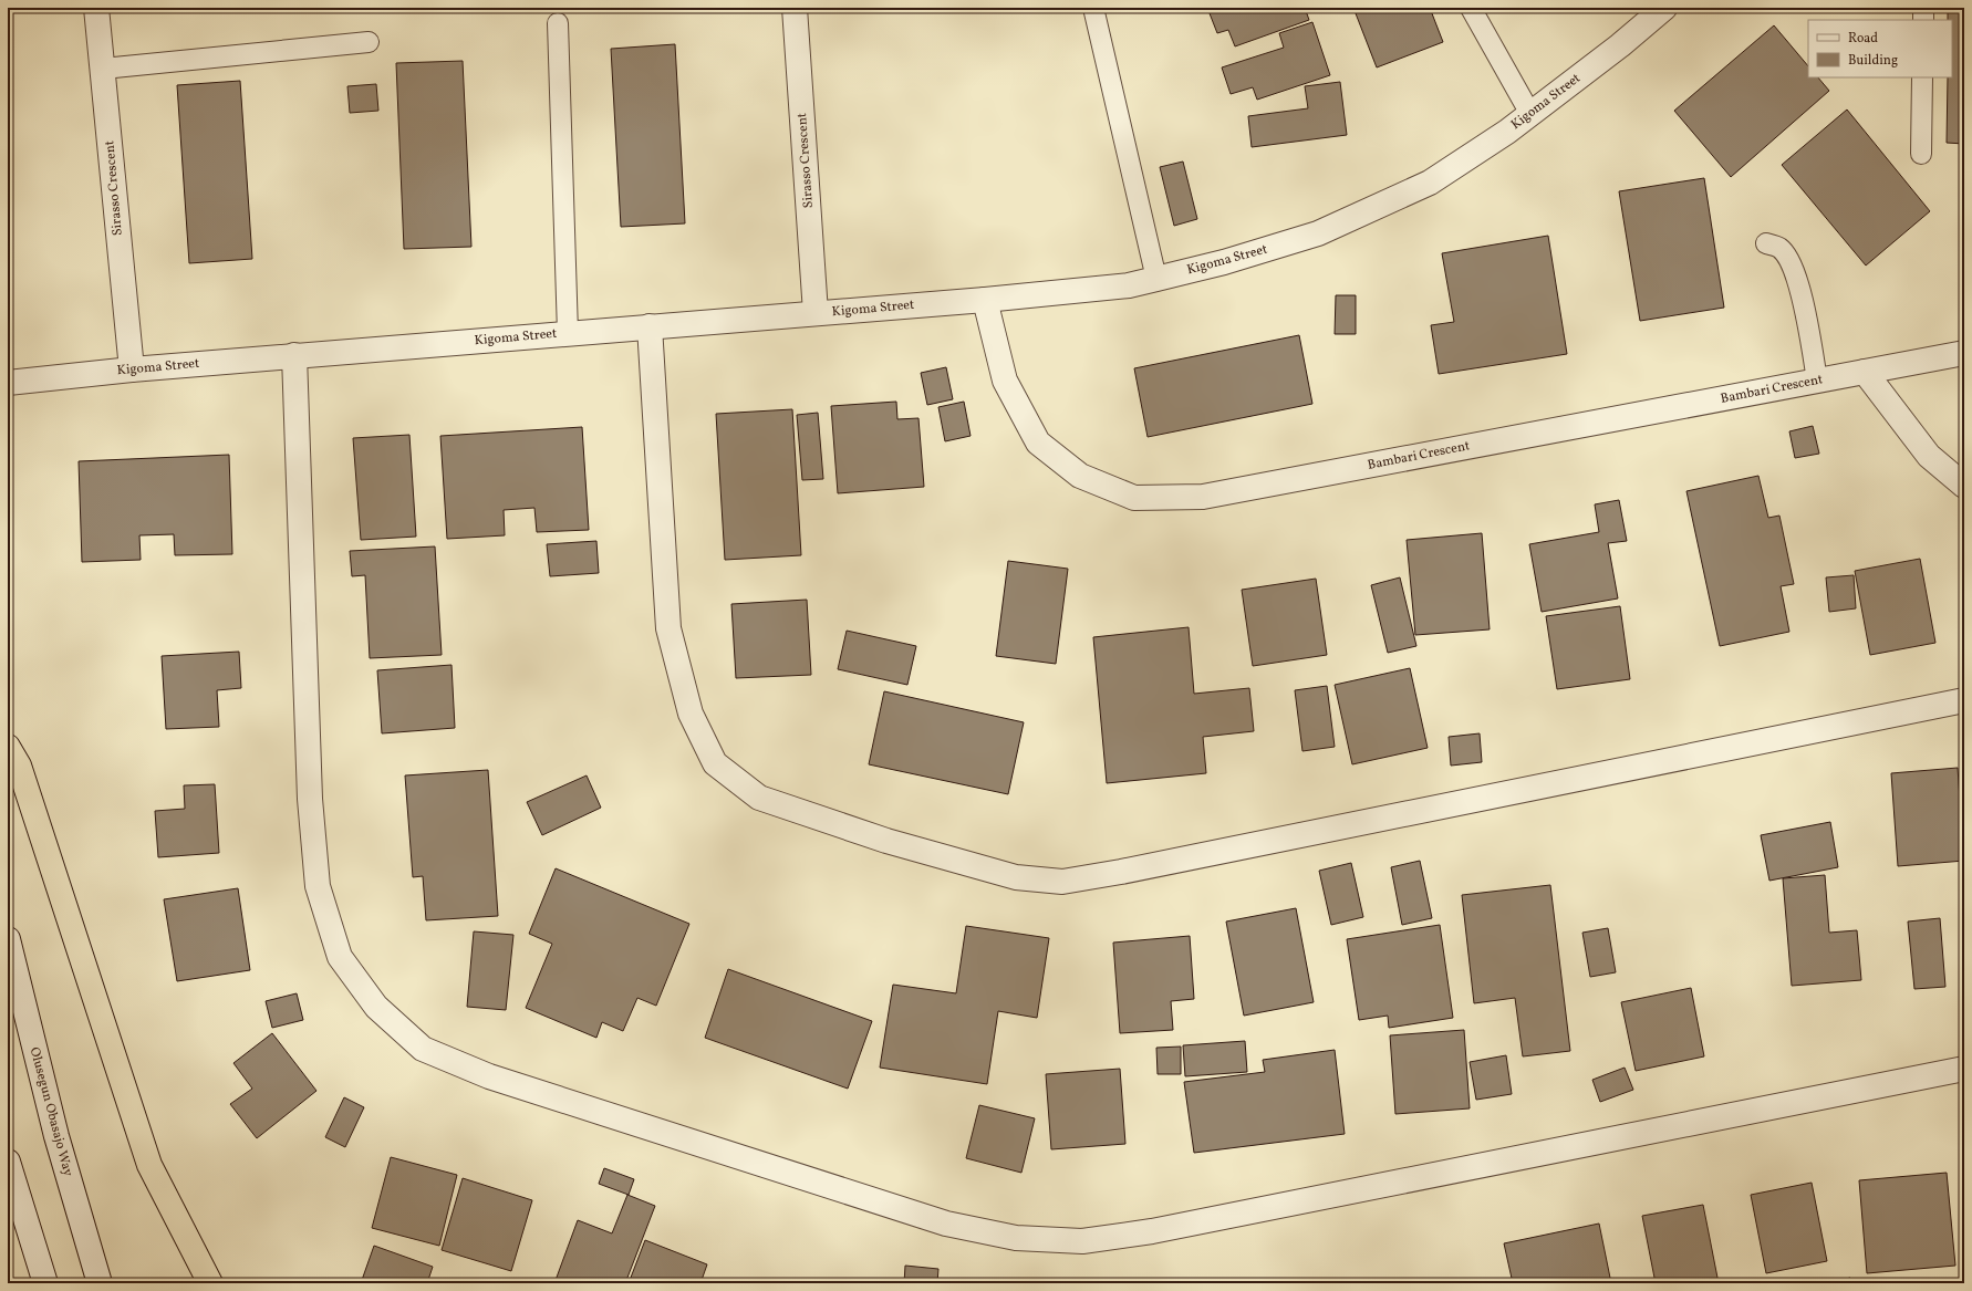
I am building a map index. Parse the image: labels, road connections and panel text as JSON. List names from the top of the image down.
{
  "streets": {
    "street": [
      "Kigoma Street",
      "Sirasso Crescent",
      "Bambari Crescent",
      "Olusegun Obasajo Way"
    ]
  },
  "crossings": [
    ["Kigoma Street", "Sirasso Crescent"],
    ["Kigoma Street", "Bambari Crescent"]
  ],
  "legend": ["Road", "Building"]
}
